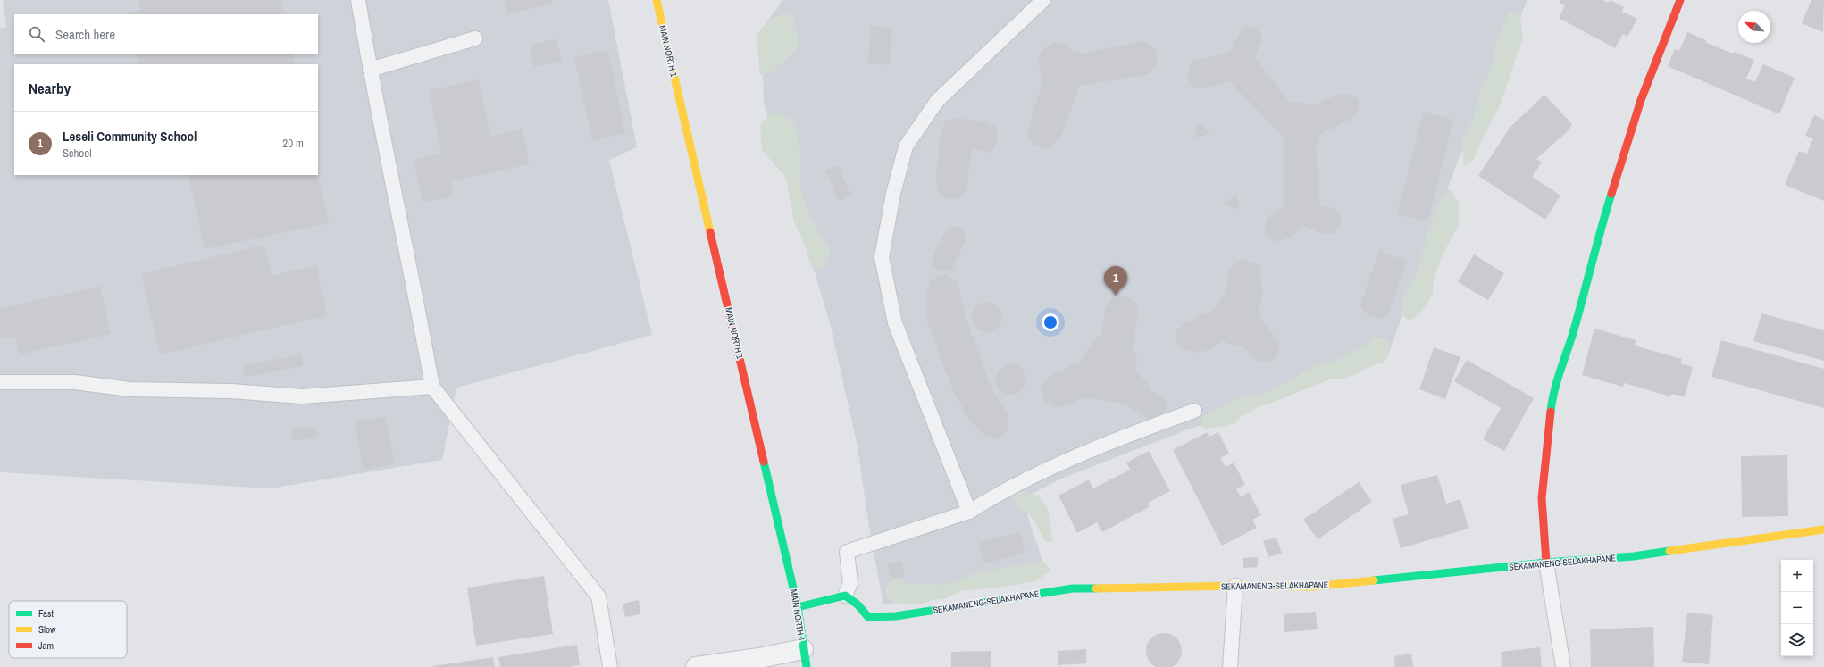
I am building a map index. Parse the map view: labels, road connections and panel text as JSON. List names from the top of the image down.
{
  "streets": {
    "street": ["MAIN NORTH 1", "SEKAMANENG-SELAKHAPANE"]
  },
  "legend": ["Fast", "Slow", "Jam"],
  "north": "top left",
  "page": {
    "search": "Search here",
    "heading": "Nearby",
    "list": [
      {
        "mark": "1",
        "name": "Leseli Community School",
        "note": "School",
        "value": "20 m"
      }
    ],
    "pins": "1",
    "map_buttons": ["+", "−"]
  }
}
